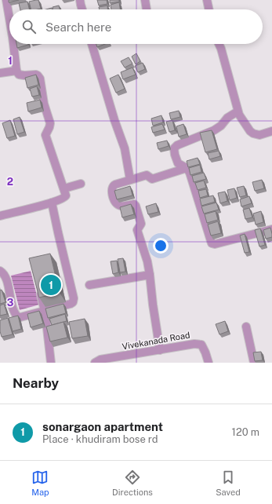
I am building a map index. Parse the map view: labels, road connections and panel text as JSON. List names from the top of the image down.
{
  "streets": {
    "street": ["Vivekanada Road"]
  },
  "page": {
    "search": "Search here",
    "pins": "1",
    "heading": "Nearby",
    "list": [
      {
        "mark": "1",
        "name": "sonargaon apartment",
        "note": "Place · khudiram bose rd",
        "value": "120 m"
      }
    ],
    "nav": ["Map", "Directions", "Saved"]
  },
  "grid": {
    "rows": ["1", "2", "3"]
  }
}
